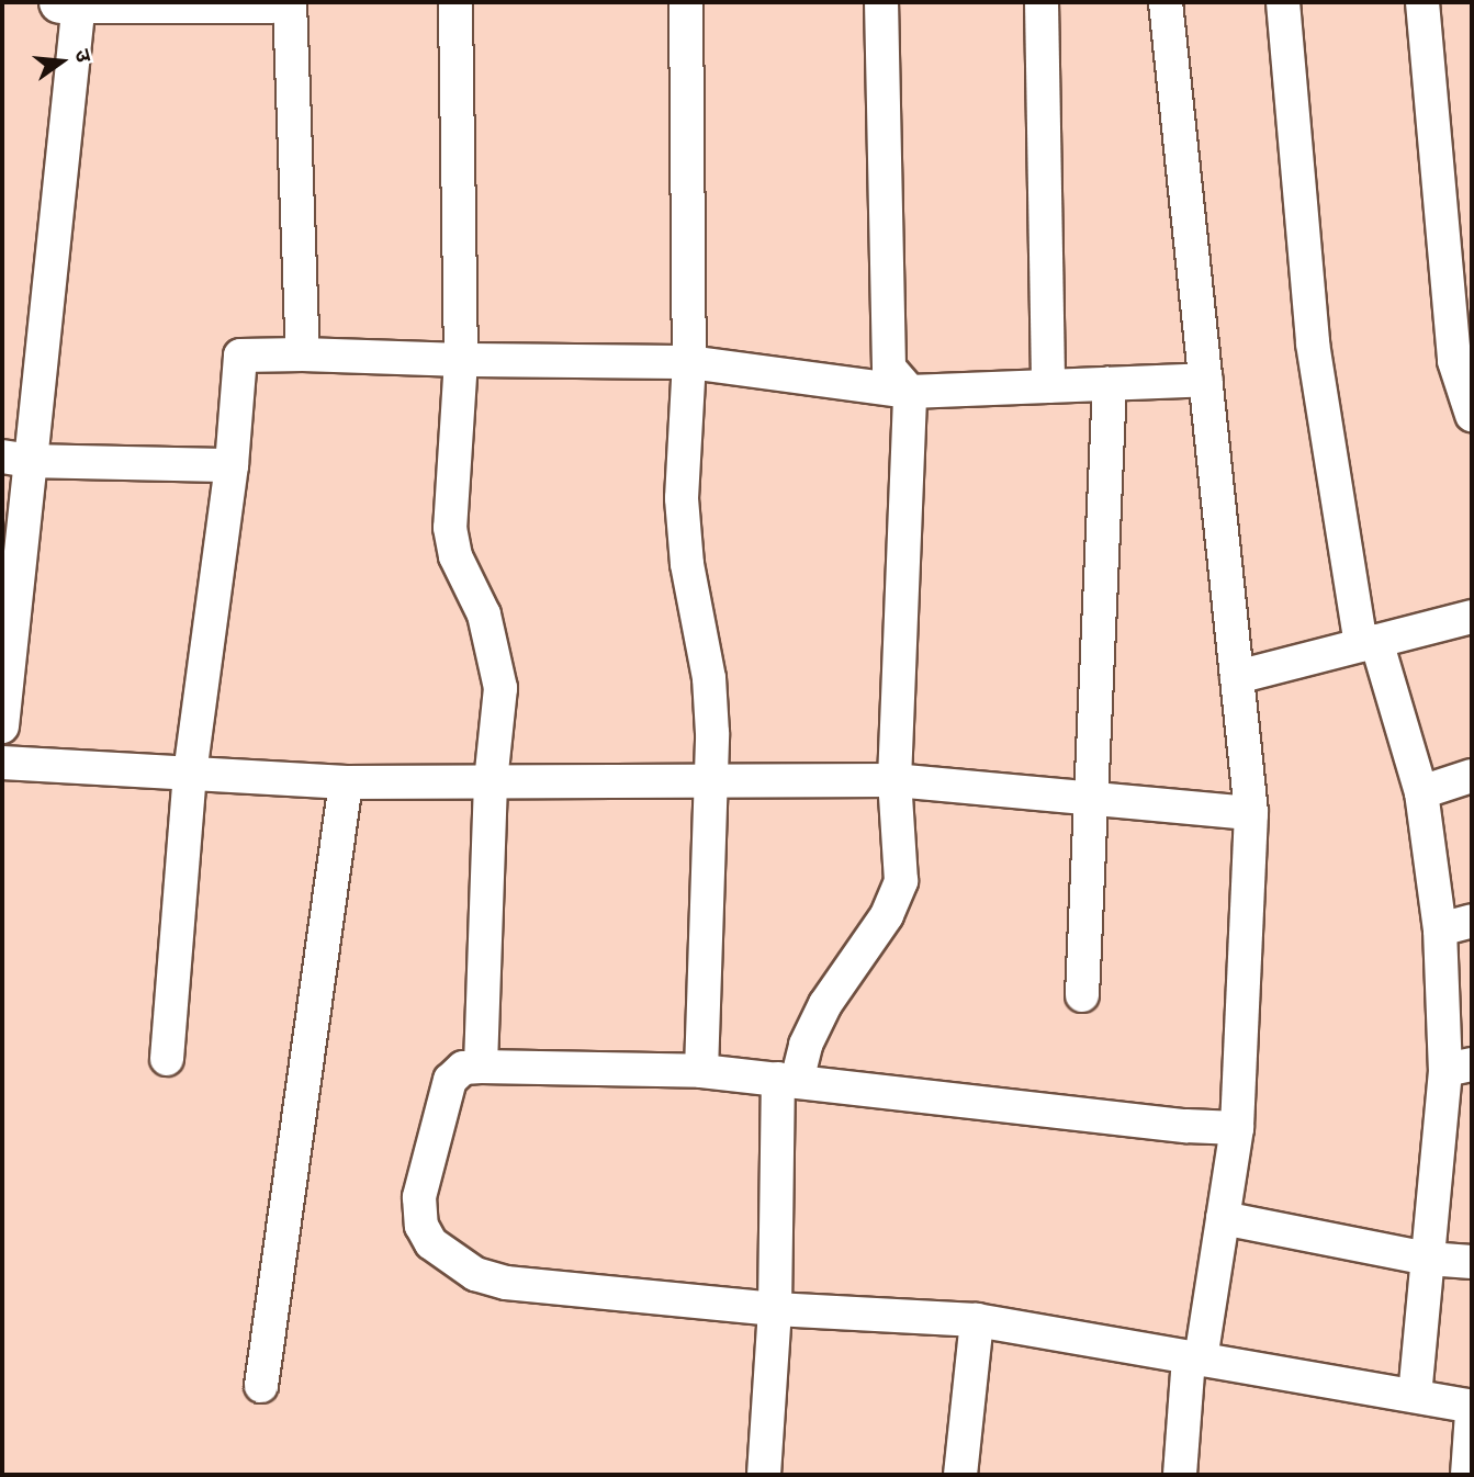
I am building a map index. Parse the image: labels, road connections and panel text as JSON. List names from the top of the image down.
{
  "north": "right"
}
